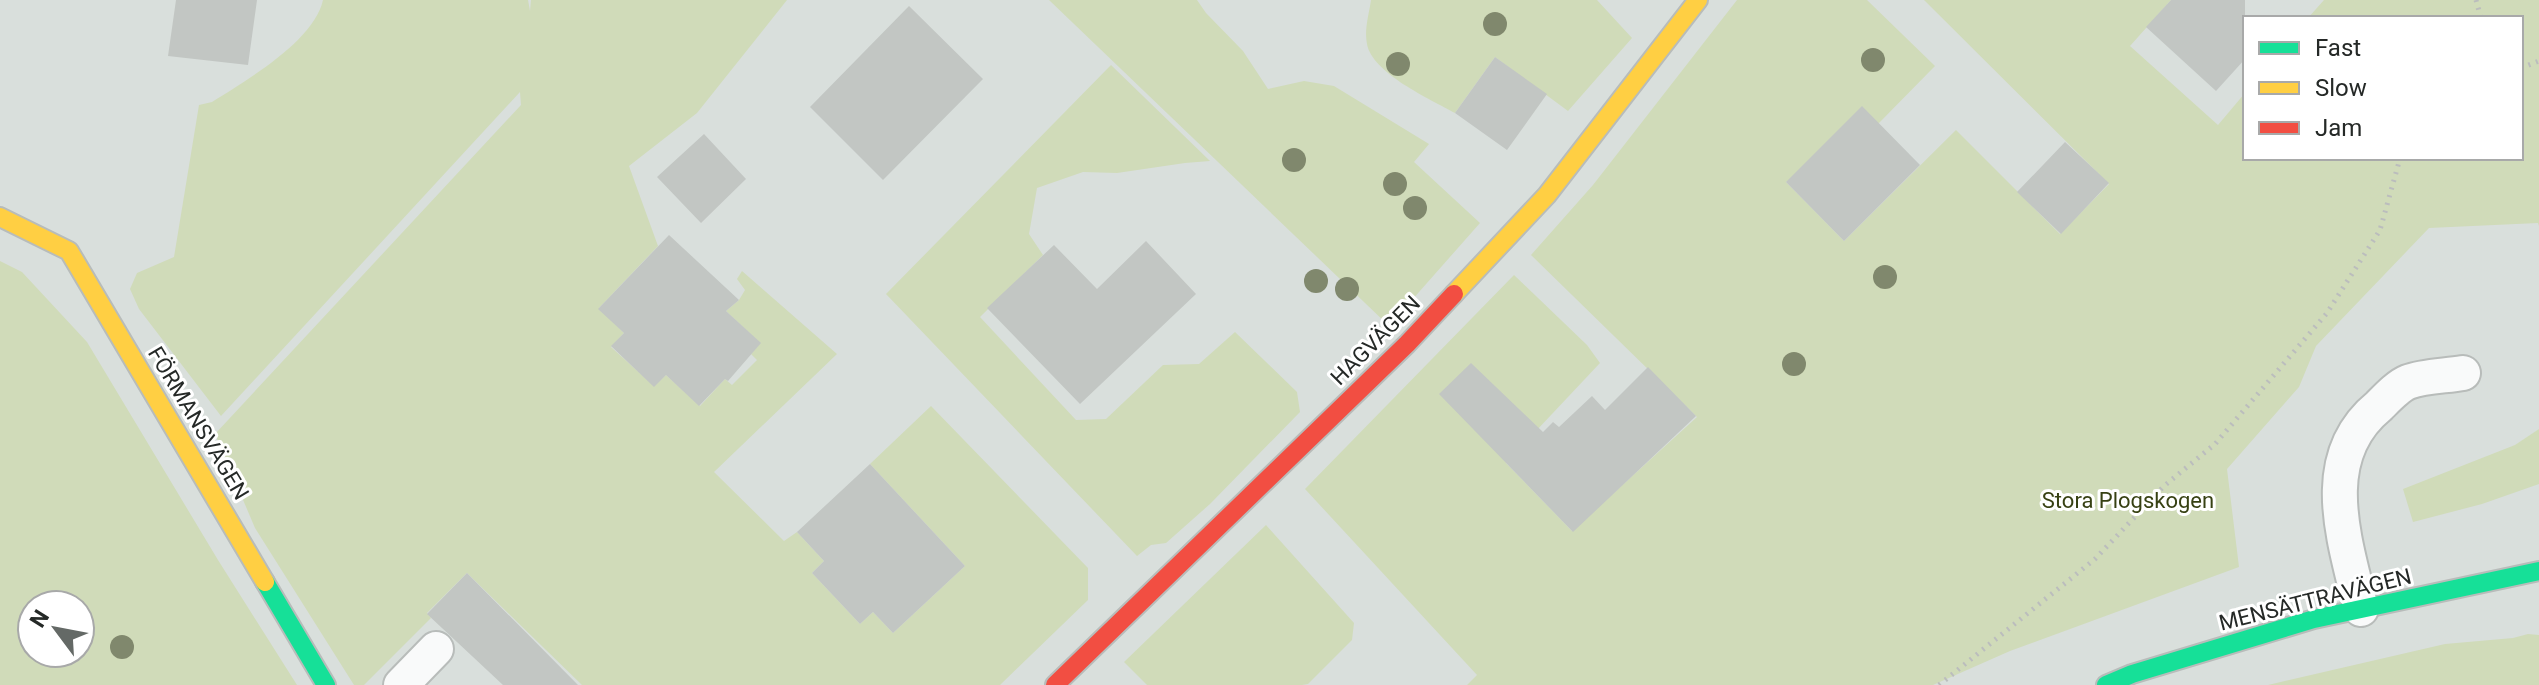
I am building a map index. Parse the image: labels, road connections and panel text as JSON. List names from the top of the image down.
{
  "streets": {
    "street": ["HAGVÄGEN", "FÖRMANSVÄGEN", "MENSÄTTRAVÄGEN"]
  },
  "parks": ["Stora Plogskogen"],
  "legend": ["Fast", "Slow", "Jam"],
  "north": "top left"
}
